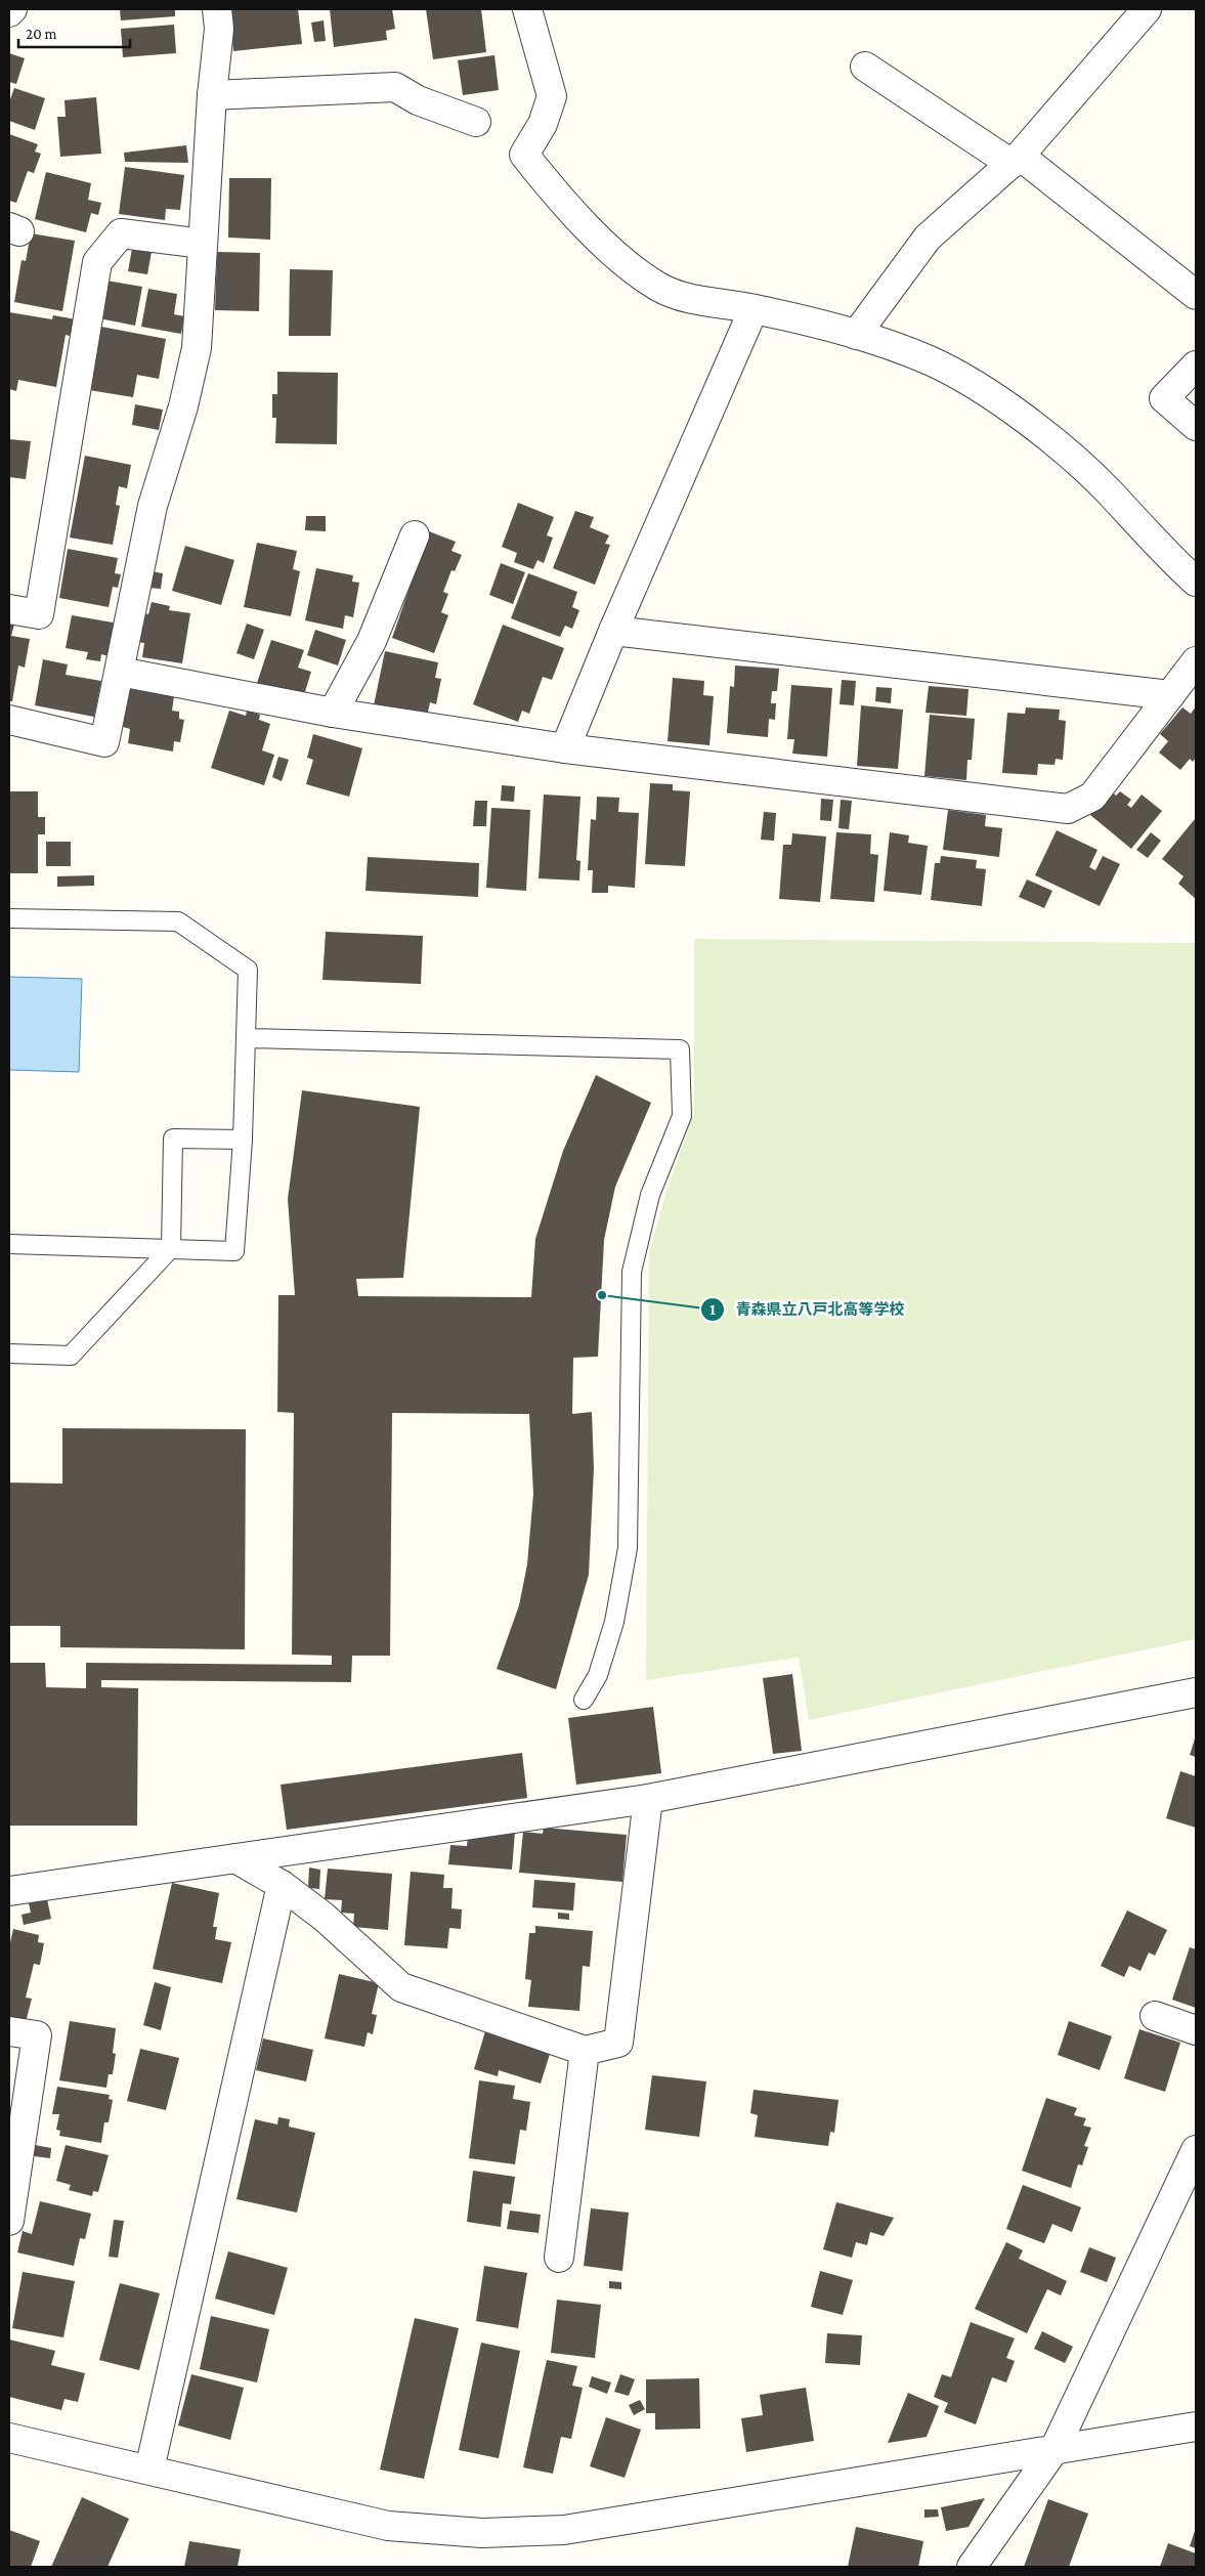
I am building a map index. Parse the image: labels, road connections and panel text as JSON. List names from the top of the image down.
{
  "places": ["青森県立八戸北高等学校"],
  "scale_bar": "20 m"
}
